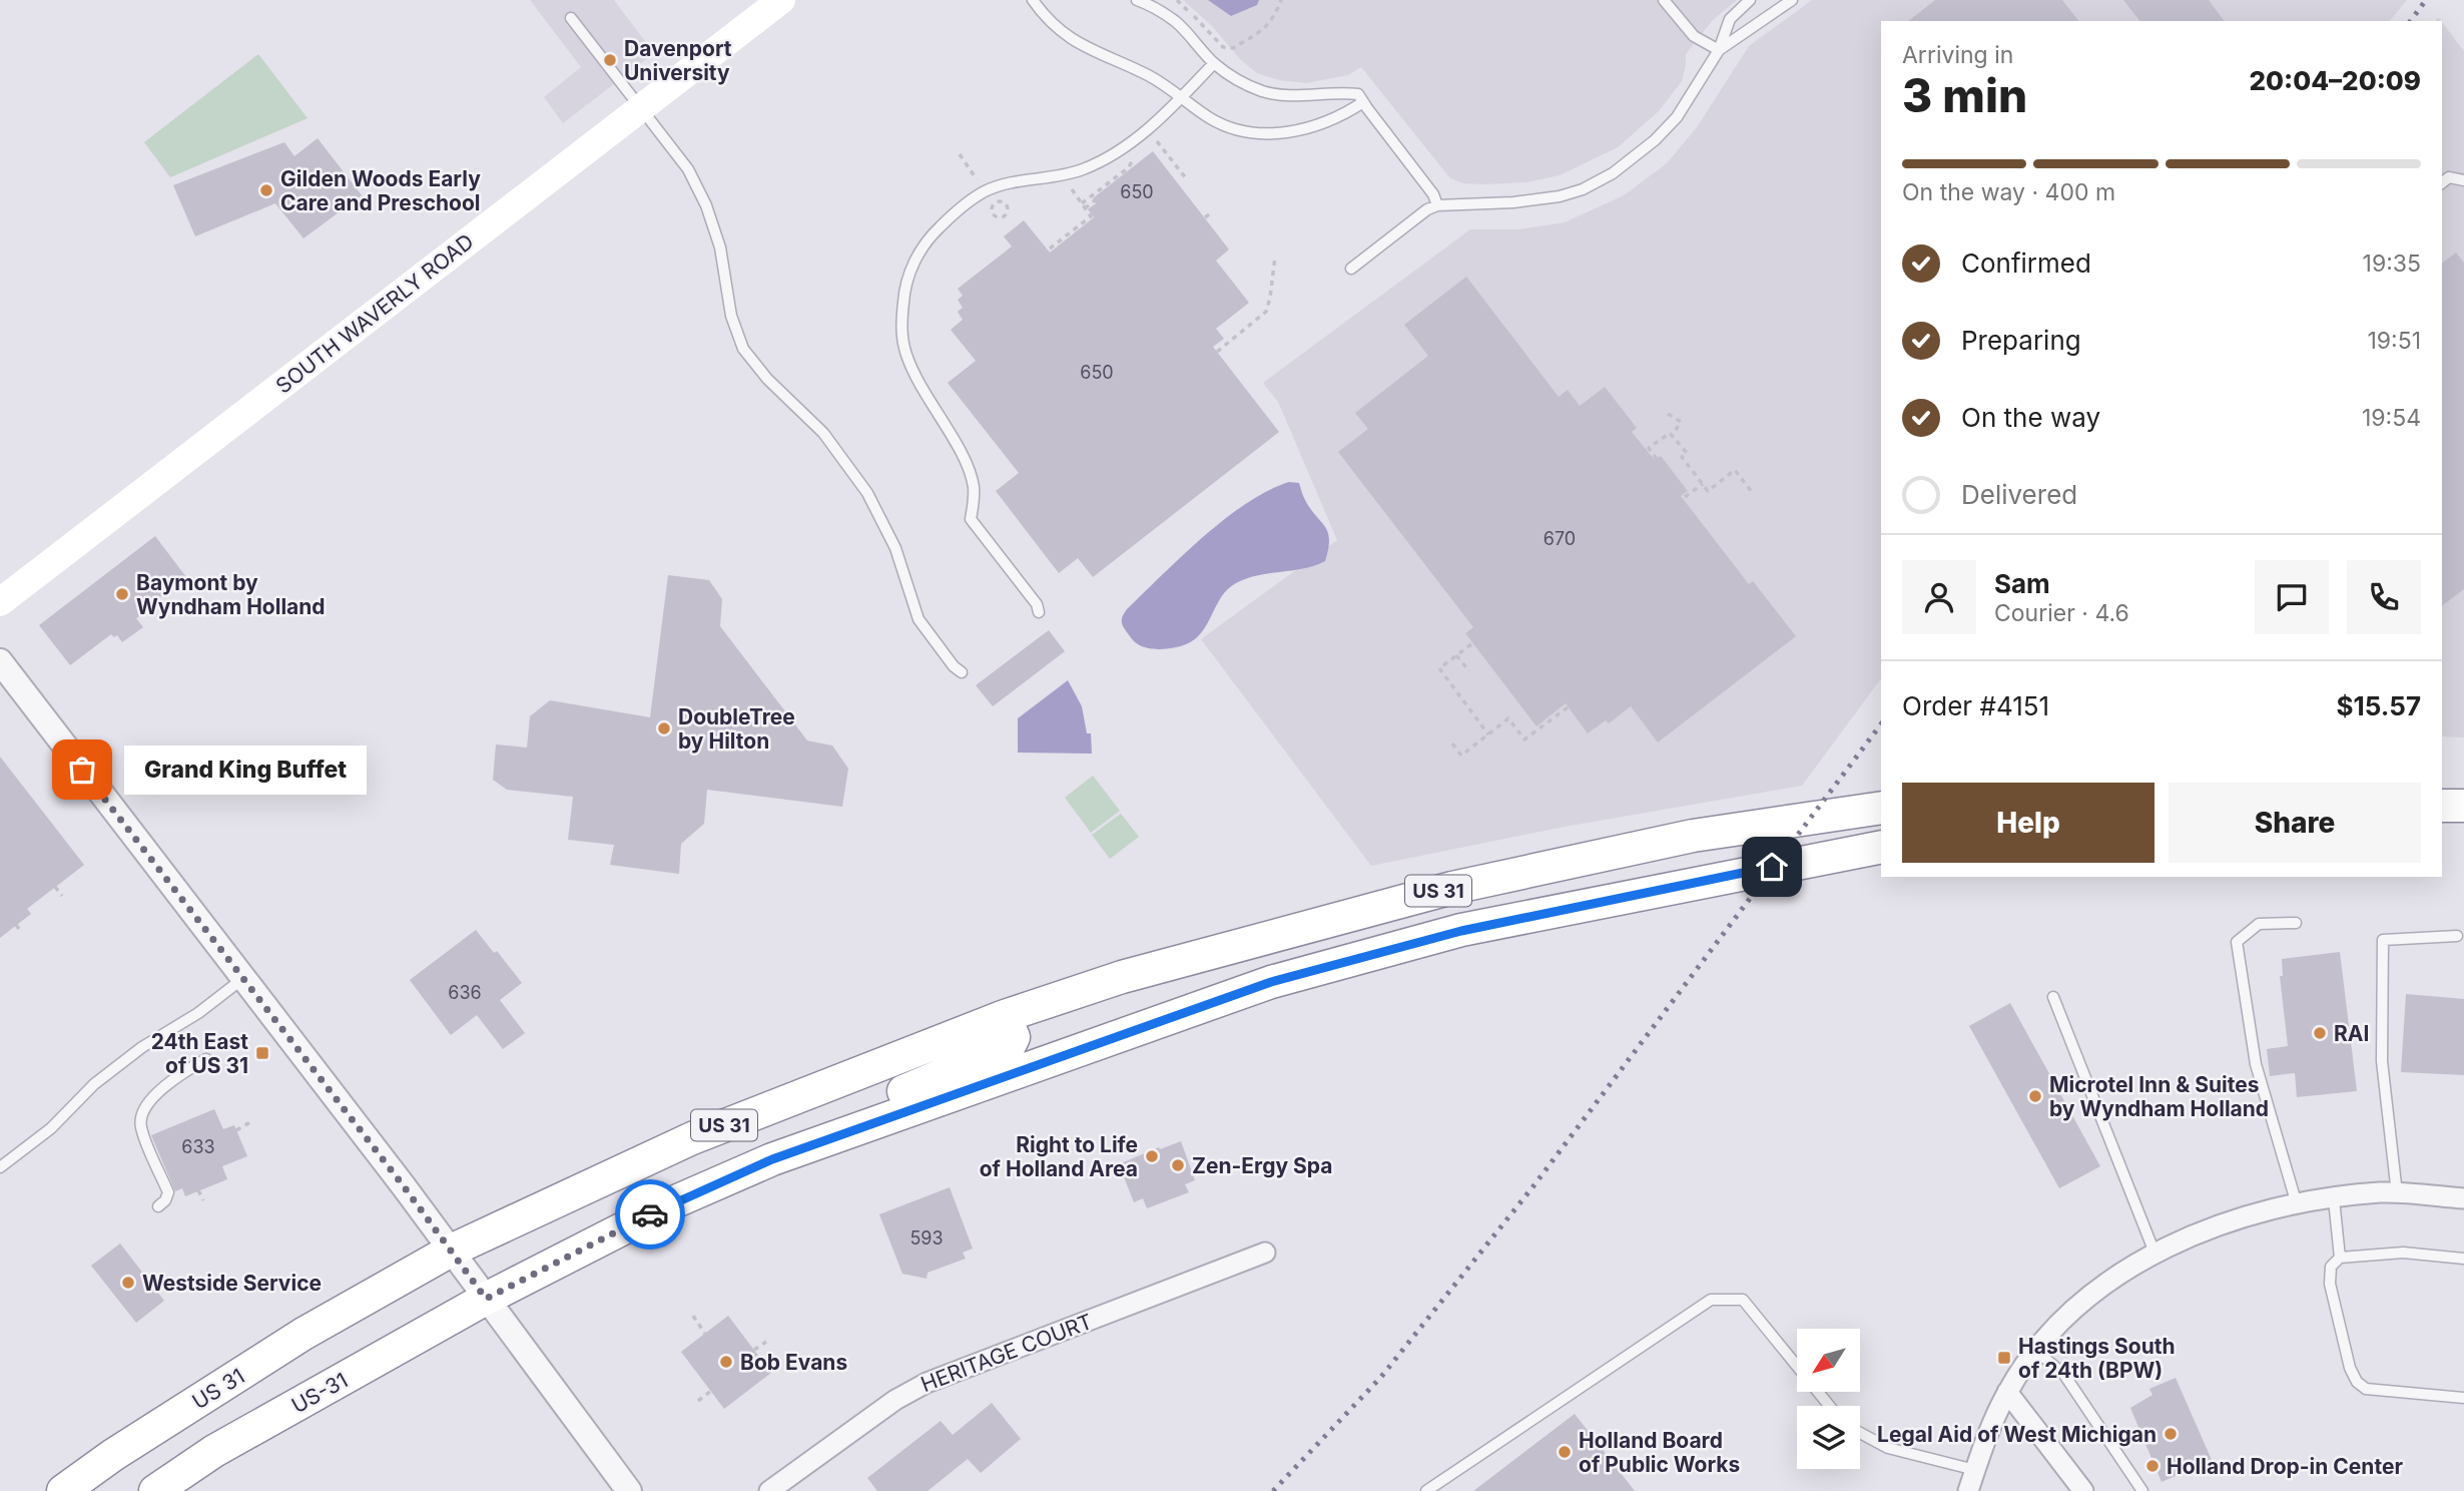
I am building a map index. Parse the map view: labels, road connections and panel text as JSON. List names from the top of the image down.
{
  "streets": {
    "highway": ["US 31", "US-31"],
    "main road": ["SOUTH WAVERLY ROAD"],
    "street": ["HERITAGE COURT"]
  },
  "crossings": [
    ["US 31", "US-31"]
  ],
  "places": {
    "other": [
      "Davenport University",
      "Gilden Woods Early Care and Preschool",
      "Baymont by Wyndham Holland",
      "DoubleTree by Hilton",
      "Grand King Buffet",
      "RAI",
      "Microtel Inn & Suites by Wyndham Holland",
      "Right to Life of Holland Area",
      "Zen-Ergy Spa",
      "Westside Service",
      "Bob Evans",
      "Legal Aid of West Michigan",
      "Holland Board of Public Works",
      "Holland Drop-in Center"
    ],
    "transit": ["24th East of US 31", "Hastings South of 24th (BPW)"]
  },
  "house_numbers": [
    "650",
    "650",
    "670",
    "636",
    "633",
    "593"
  ],
  "north": "bottom left",
  "page": {
    "heading": ["3 min", "Arriving in", "20:04–20:09"],
    "panel": [
      "Sam",
      "Courier · 4.6",
      "Order #4151",
      "$15.57"
    ],
    "bar": "On the way · 400 m",
    "list": [
      ["Confirmed", "19:35"],
      ["Preparing", "19:51"],
      ["On the way", "19:54"],
      "Delivered"
    ],
    "bubble": "Grand King Buffet",
    "buttons": ["Help", "Share"]
  }
}
